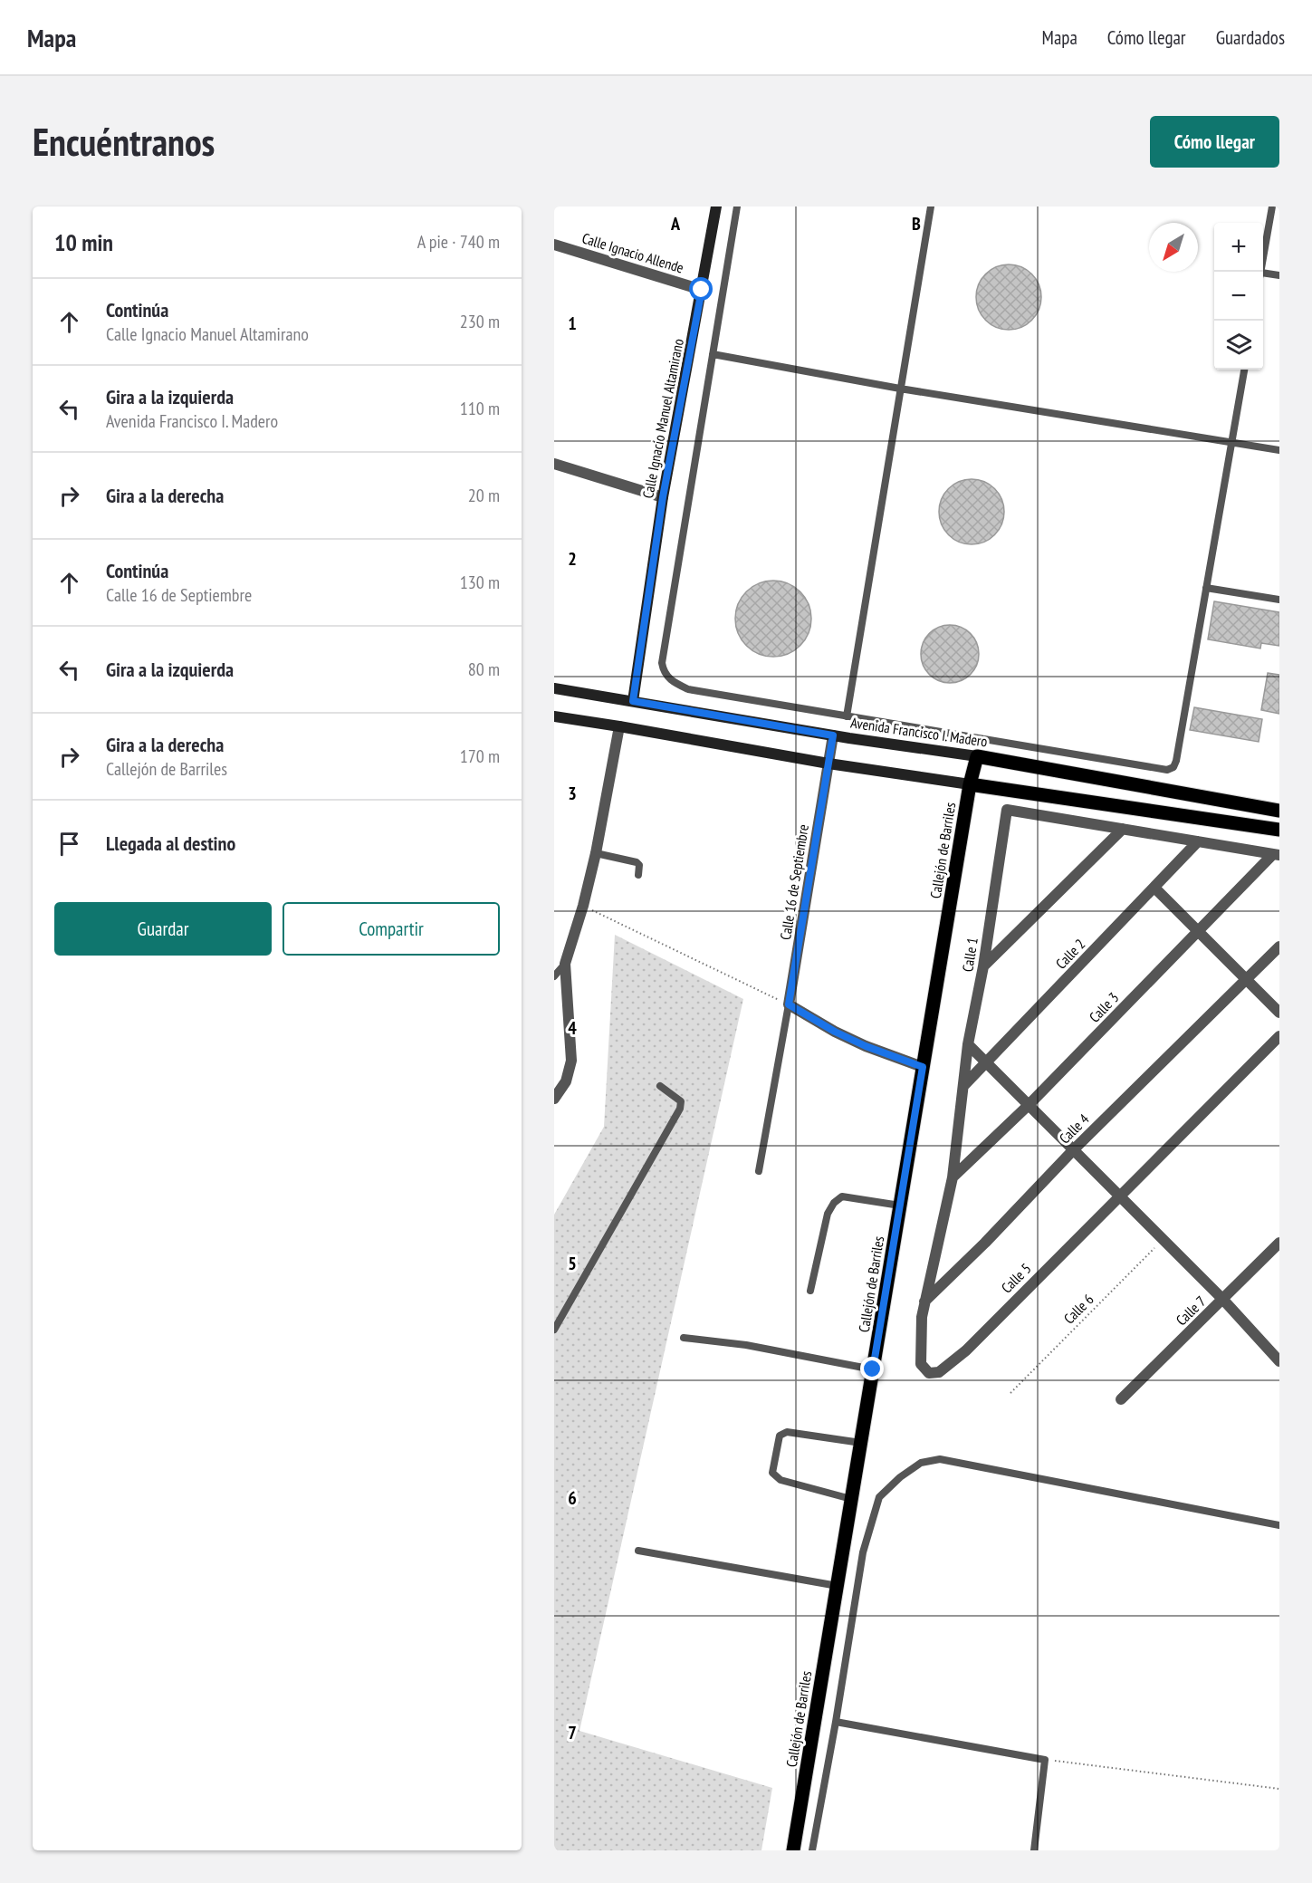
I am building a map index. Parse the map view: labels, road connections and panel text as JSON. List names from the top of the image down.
{
  "streets": {
    "main road": ["Calle Ignacio Manuel Altamirano", "Avenida Francisco I. Madero", "Callejón de Barriles"],
    "street": [
      "Calle Ignacio Allende",
      "Calle 16 de Septiembre",
      "Calle 2",
      "Calle 1",
      "Calle 3",
      "Calle 4",
      "Calle 5",
      "Calle 7"
    ],
    "path": ["Calle 6"]
  },
  "crossings": [
    ["Calle Ignacio Allende", "Calle Ignacio Manuel Altamirano"],
    ["Calle Ignacio Manuel Altamirano", "Avenida Francisco I. Madero"],
    ["Avenida Francisco I. Madero", "Callejón de Barriles"],
    ["Avenida Francisco I. Madero", "Calle 16 de Septiembre"],
    ["Calle 2", "Calle 1"],
    ["Calle 1", "Calle 3"],
    ["Calle 1", "Calle 4"],
    ["Calle 1", "Calle 5"]
  ],
  "north": "bottom left",
  "page": {
    "header": "Mapa",
    "nav": ["Mapa", "Cómo llegar", "Guardados"],
    "buttons": [
      "Cómo llegar",
      ["Guardar", "Compartir"]
    ],
    "title": "Encuéntranos",
    "heading": ["10 min", "A pie · 740 m"],
    "map_buttons": ["+", "−"],
    "list": [
      ["Continúa", "Calle Ignacio Manuel Altamirano", "230 m"],
      ["Gira a la izquierda", "Avenida Francisco I. Madero", "110 m"],
      ["Gira a la derecha", "20 m"],
      ["Continúa", "Calle 16 de Septiembre", "130 m"],
      ["Gira a la izquierda", "80 m"],
      ["Gira a la derecha", "Callejón de Barriles", "170 m"],
      "Llegada al destino"
    ]
  },
  "grid": {
    "columns": ["A", "B"],
    "rows": [
      "1",
      "2",
      "3",
      "4",
      "5",
      "6",
      "7"
    ]
  }
}
